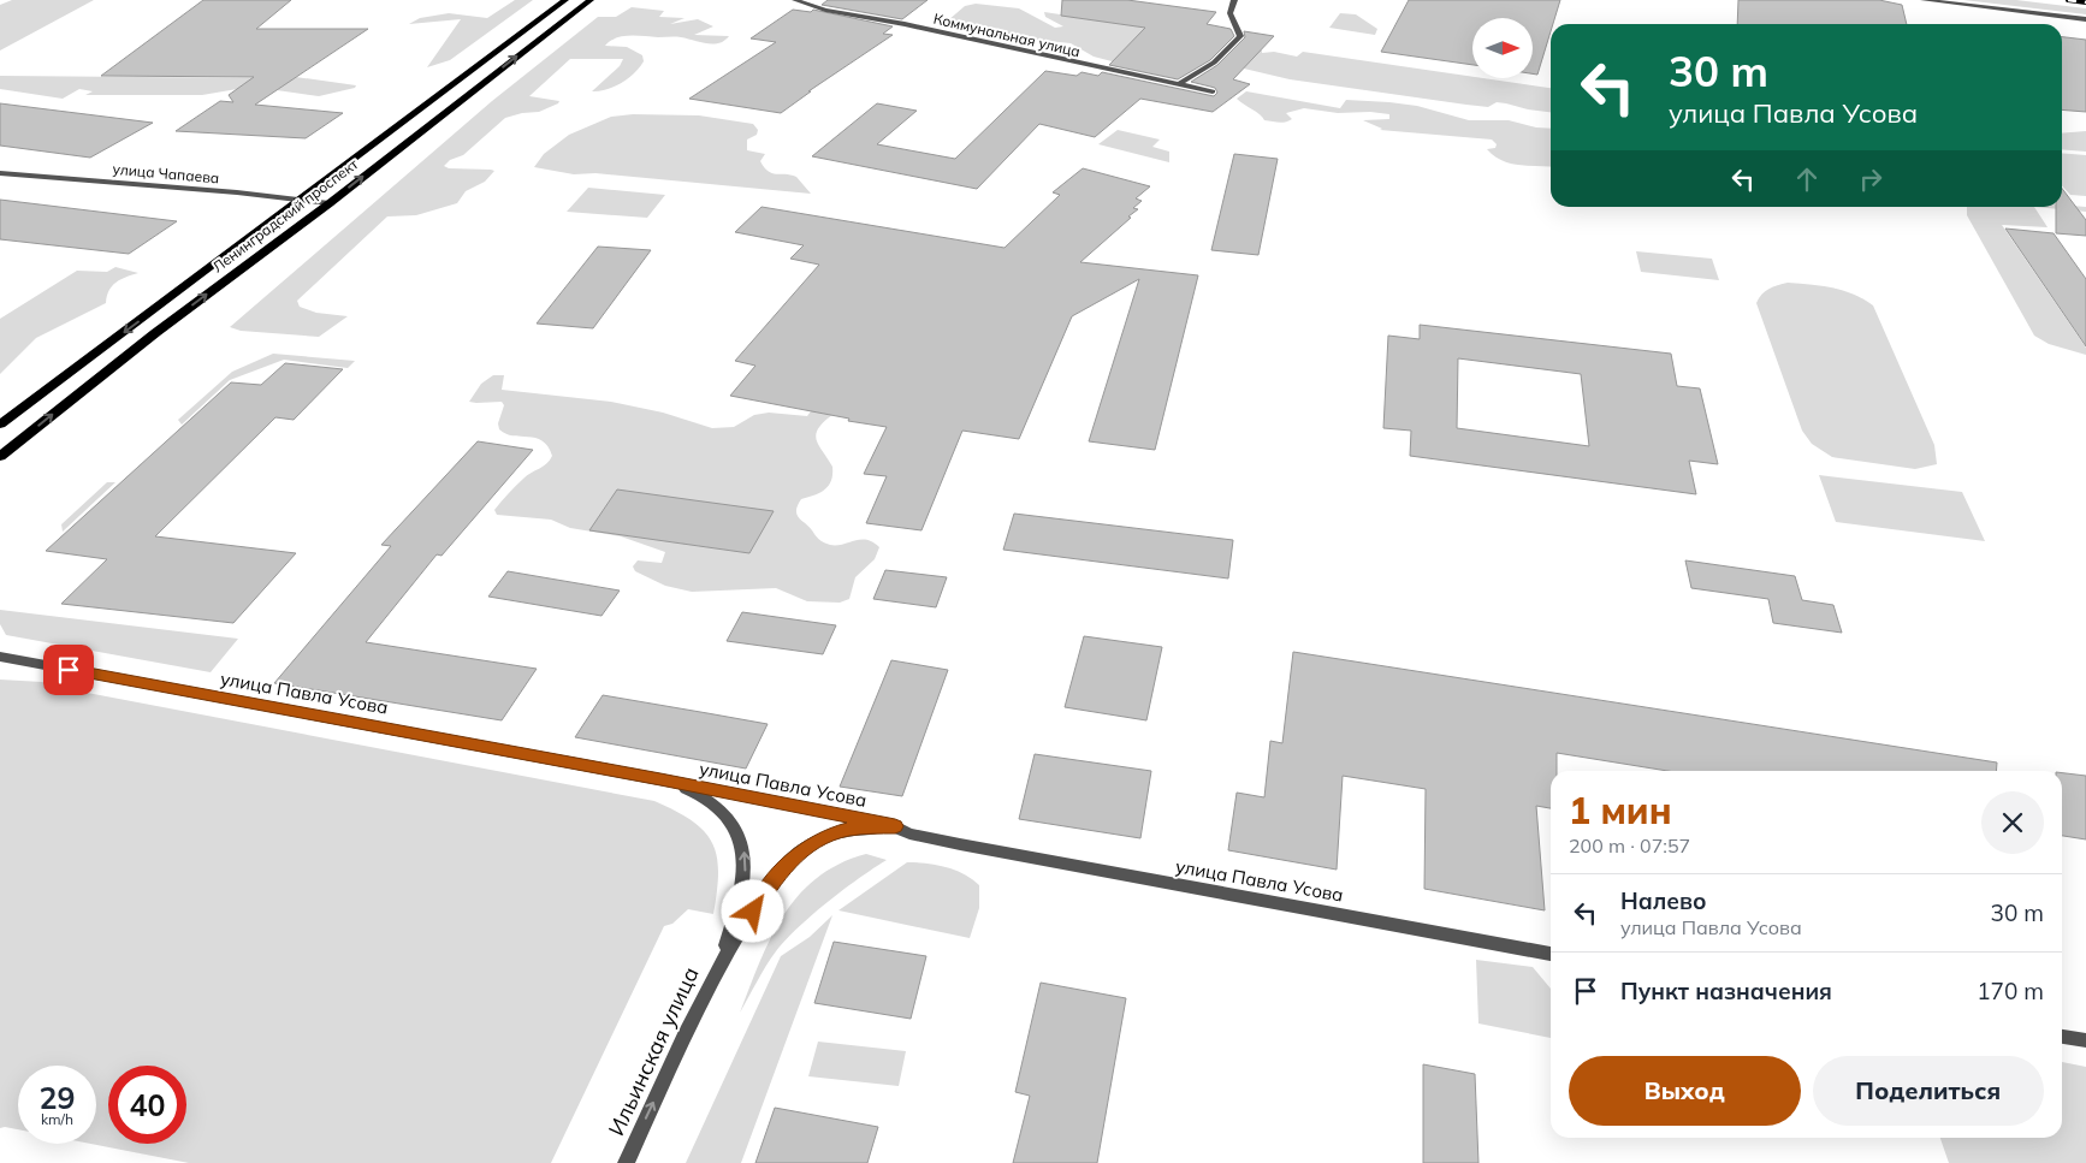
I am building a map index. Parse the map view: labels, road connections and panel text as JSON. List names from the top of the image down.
{
  "streets": {
    "main road": ["Ленинградский проспект"],
    "street": [
      "Коммунальная улица",
      "улица Чапаева",
      "улица Павла Усова",
      "Ильинская улица"
    ]
  },
  "crossings": [
    ["улица Чапаева", "Ленинградский проспект"]
  ],
  "one_way": ["Ильинская улица"],
  "north": "right",
  "page": {
    "turn": ["30 m", "улица Павла Усова"],
    "heading": ["1 мин", "200 m · 07:57"],
    "list": [
      {
        "name": "Налево",
        "note": "улица Павла Усова",
        "value": "30 m"
      },
      {
        "name": "Пункт назначения",
        "value": "170 m"
      }
    ],
    "buttons": ["Выход", "Поделиться"],
    "speed": "29 km/h",
    "limit": "40"
  }
}
